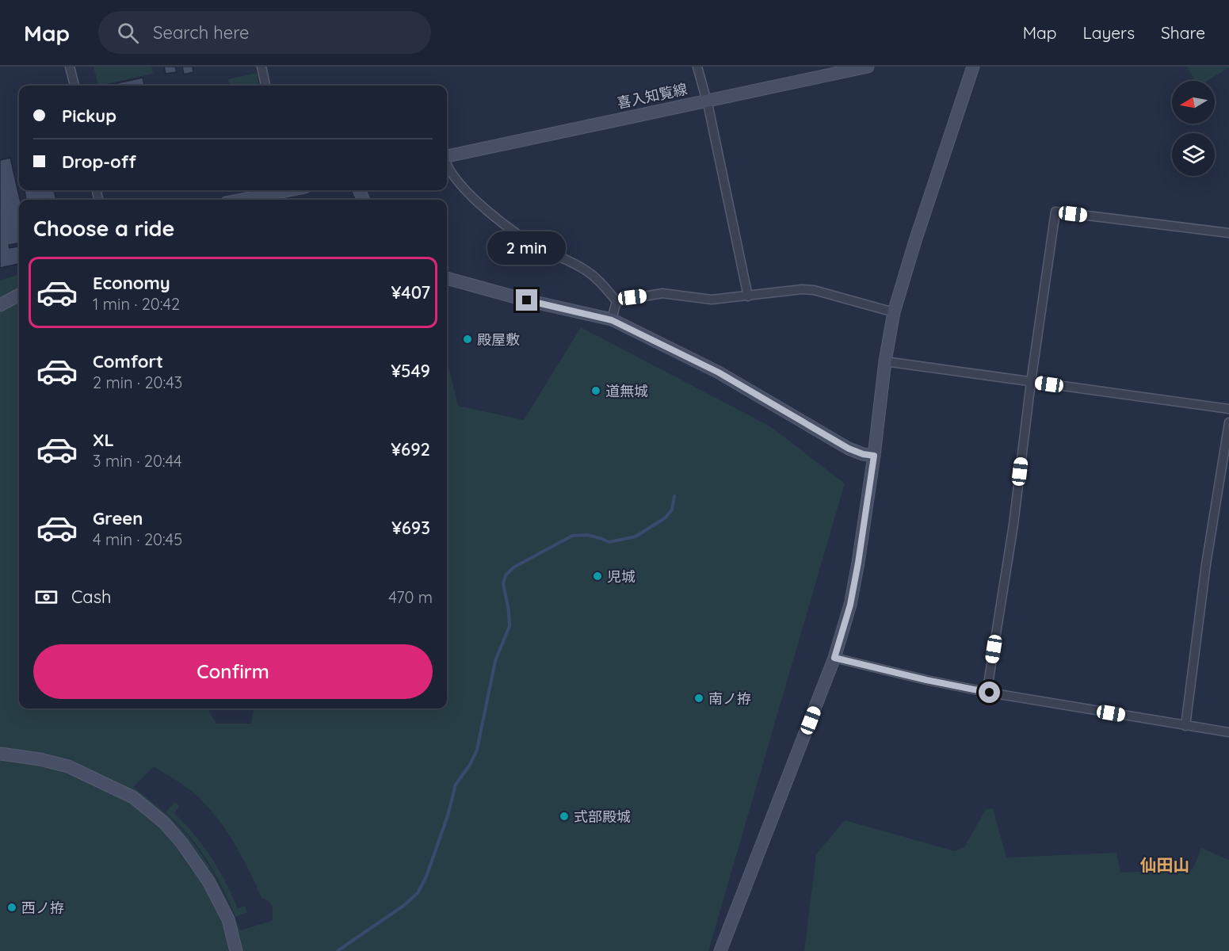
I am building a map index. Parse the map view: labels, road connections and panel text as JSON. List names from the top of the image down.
{
  "streets": {
    "street": ["喜入知覧線"]
  },
  "districts": ["仙田山"],
  "places": [
    "殿屋敷",
    "道無城",
    "児城",
    "南ノ拵",
    "式部殿城",
    "西ノ拵"
  ],
  "north": "left",
  "page": {
    "header": "Map",
    "search": "Search here",
    "nav": ["Map", "Layers", "Share"],
    "banner": ["Pickup", "Drop-off"],
    "heading": "Choose a ride",
    "bubble": "2 min",
    "list": [
      {
        "name": "Economy",
        "note": "1 min · 20:42",
        "value": "¥407"
      },
      {
        "name": "Comfort",
        "note": "2 min · 20:43",
        "value": "¥549"
      },
      {
        "name": "XL",
        "note": "3 min · 20:44",
        "value": "¥692"
      },
      {
        "name": "Green",
        "note": "4 min · 20:45",
        "value": "¥693"
      }
    ],
    "pay": ["Cash", "470 m"],
    "buttons": "Confirm"
  }
}
